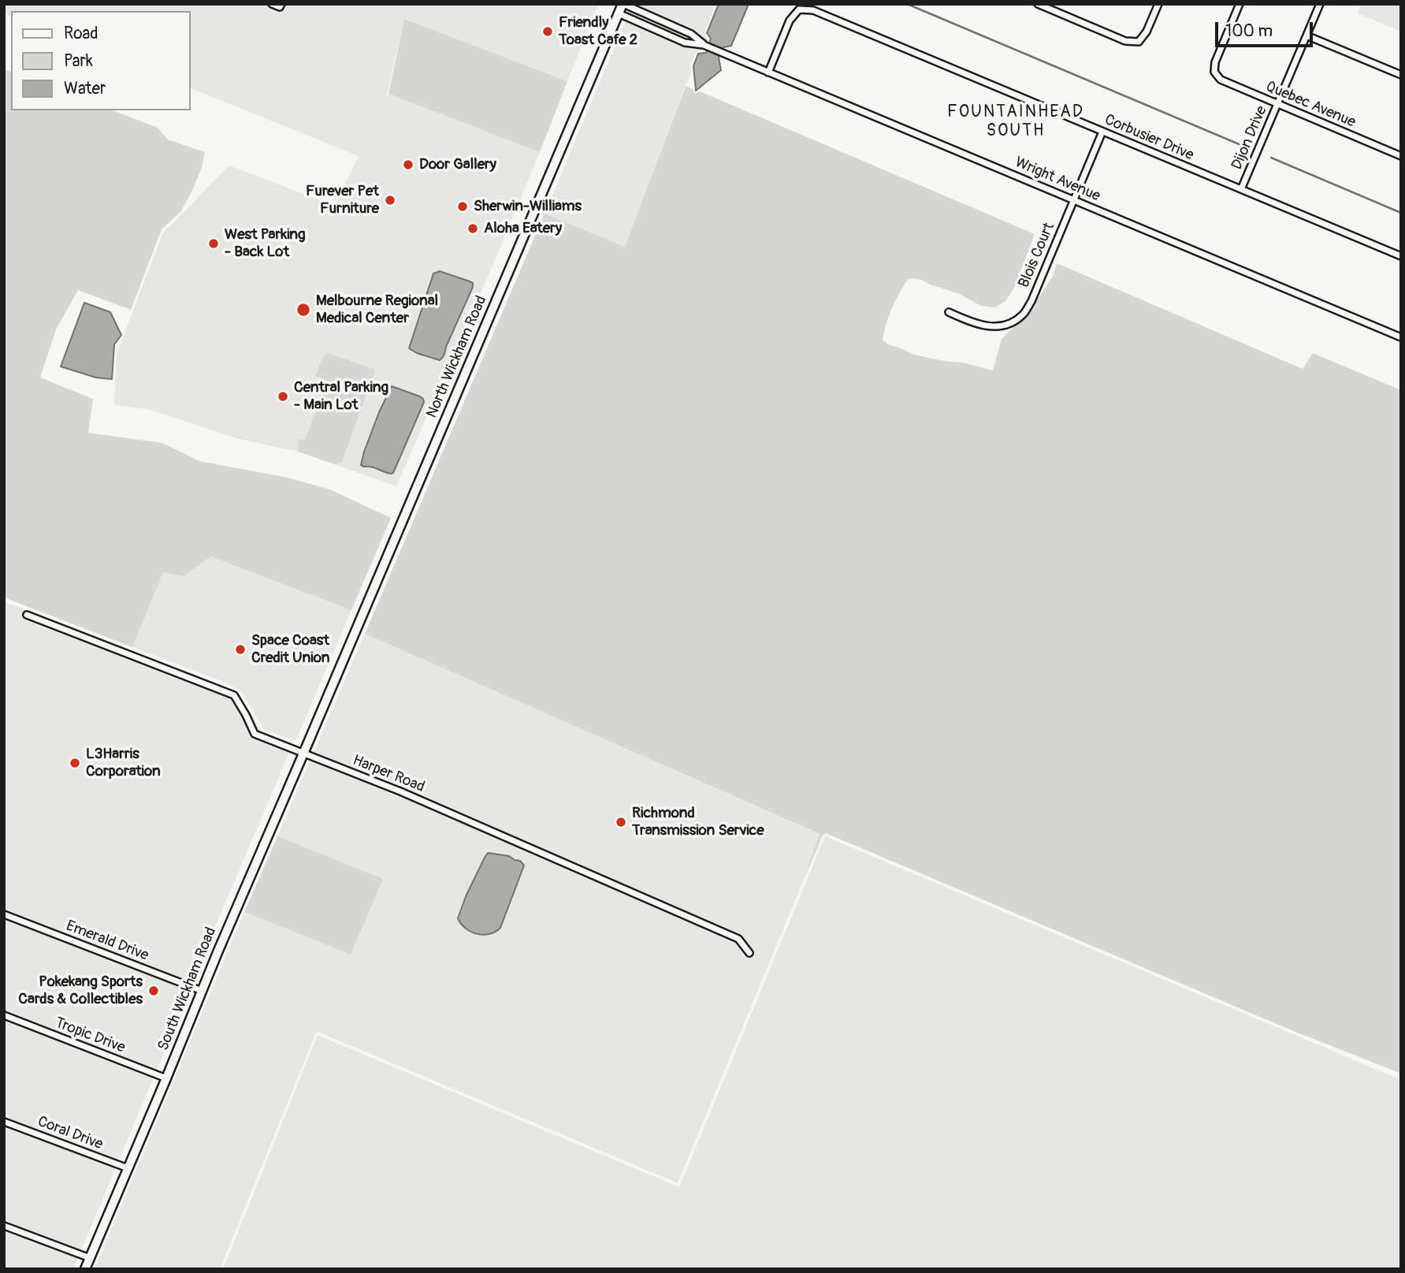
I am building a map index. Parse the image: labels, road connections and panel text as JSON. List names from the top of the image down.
{
  "streets": {
    "main road": ["North Wickham Road", "South Wickham Road"],
    "street": [
      "Quebec Avenue",
      "Corbusier Drive",
      "Dijon Drive",
      "Wright Avenue",
      "Blois Court",
      "Harper Road",
      "Emerald Drive",
      "Tropic Drive",
      "Coral Drive"
    ]
  },
  "crossings": [
    ["Quebec Avenue", "Dijon Drive"],
    ["Corbusier Drive", "Dijon Drive"],
    ["Corbusier Drive", "Wright Avenue"],
    ["Corbusier Drive", "Blois Court"],
    ["Wright Avenue", "Blois Court"],
    ["Wright Avenue", "North Wickham Road"],
    ["North Wickham Road", "South Wickham Road"],
    ["Harper Road", "South Wickham Road"],
    ["Emerald Drive", "South Wickham Road"],
    ["South Wickham Road", "Tropic Drive"],
    ["South Wickham Road", "Coral Drive"]
  ],
  "districts": ["FOUNTAINHEAD SOUTH"],
  "places": [
    "Friendly Toast Cafe 2",
    "Door Gallery",
    "Furever Pet Furniture",
    "Sherwin-Williams",
    "Aloha Eatery",
    "West Parking - Back Lot",
    "Melbourne Regional Medical Center",
    "Central Parking - Main Lot",
    "Space Coast Credit Union",
    "L3Harris Corporation",
    "Richmond Transmission Service",
    "Pokekang Sports Cards & Collectibles"
  ],
  "legend": ["Road", "Park", "Water"],
  "scale_bar": "100 m"
}
